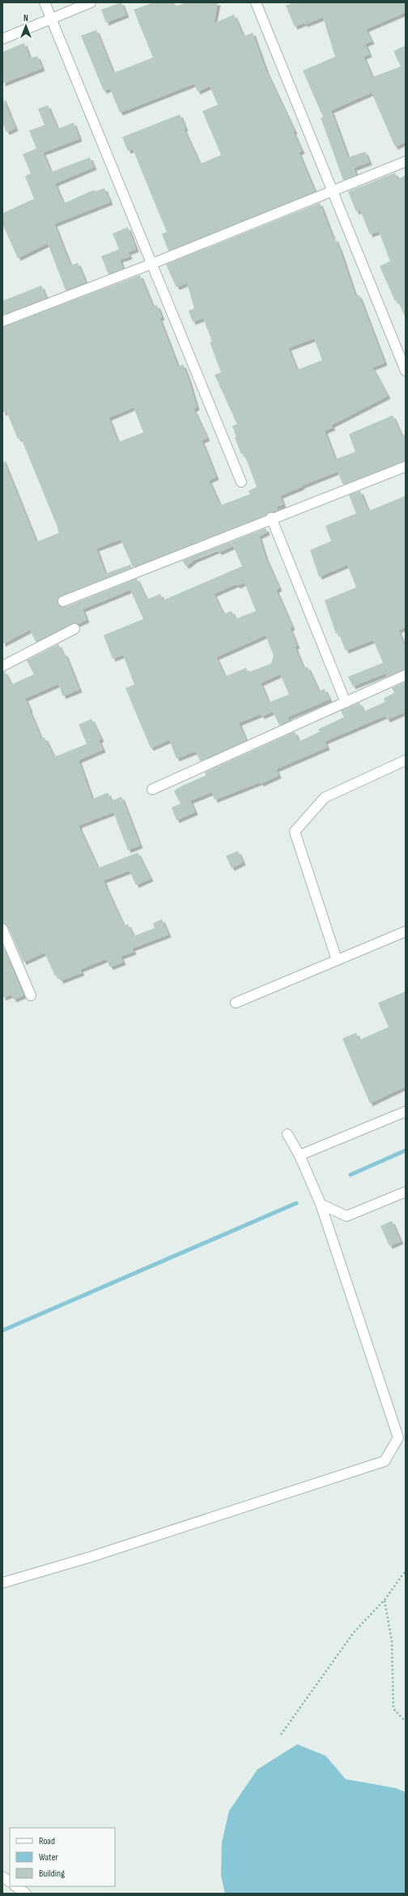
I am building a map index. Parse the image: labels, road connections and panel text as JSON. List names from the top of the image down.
{
  "legend": ["Road", "Water", "Building"],
  "north": "top"
}
